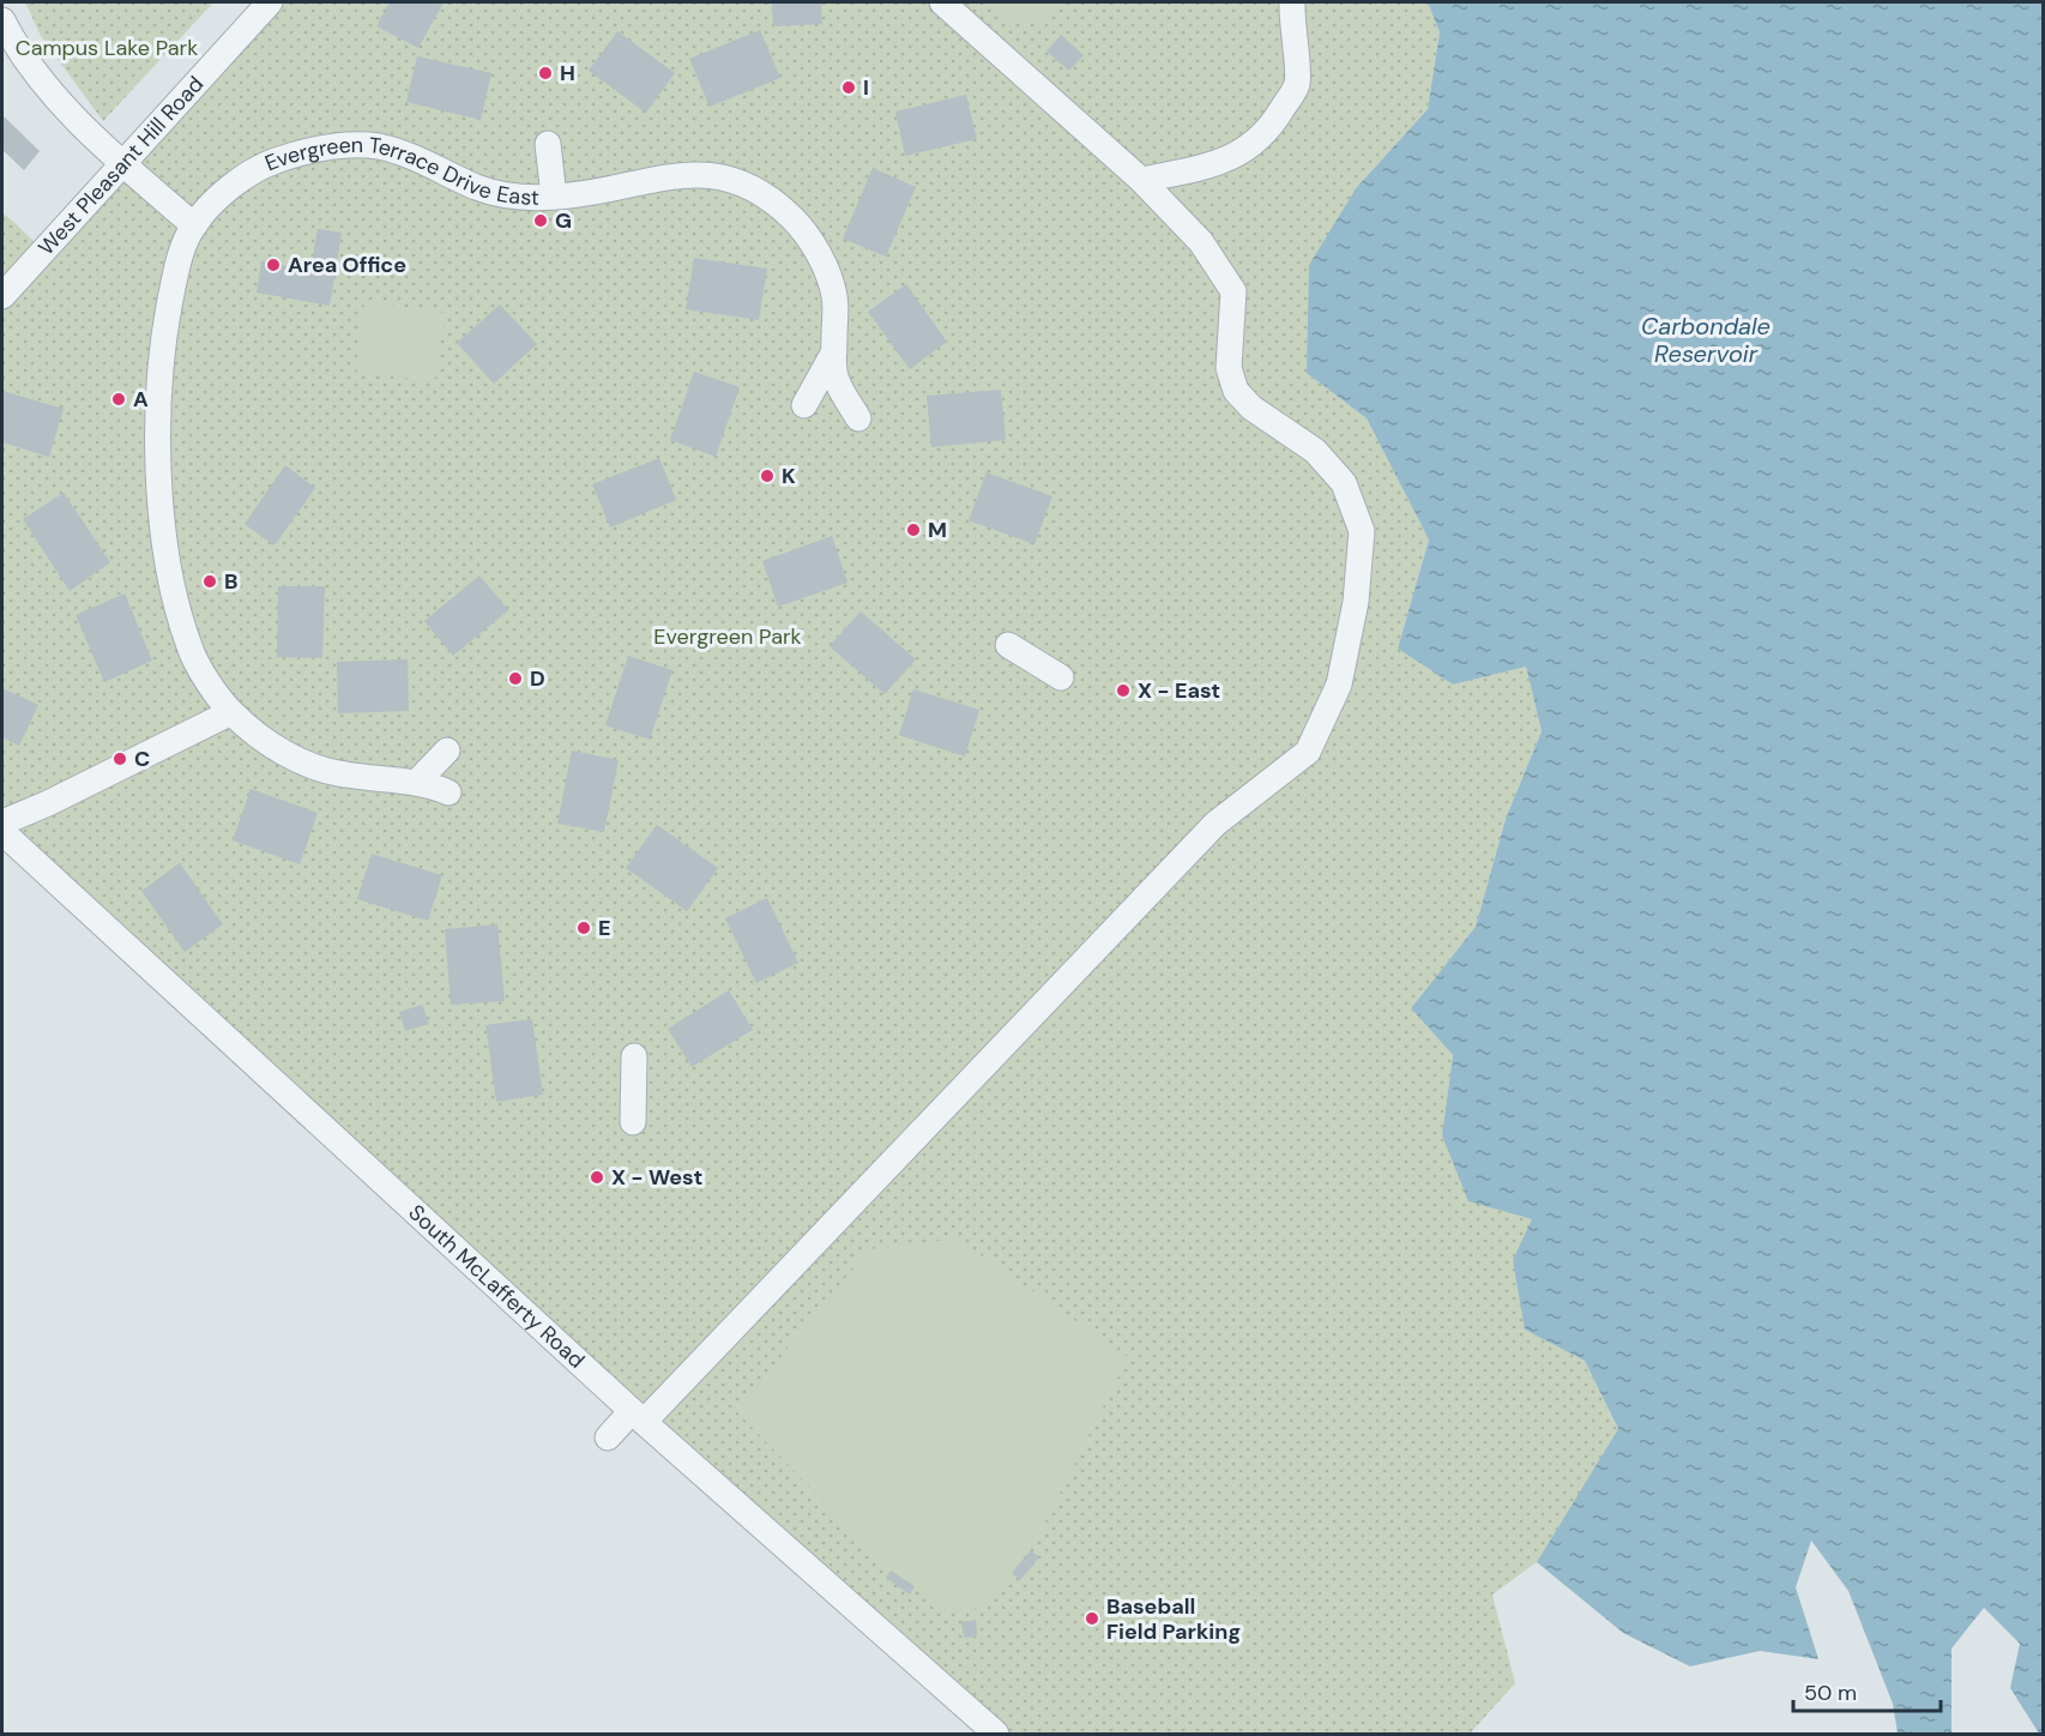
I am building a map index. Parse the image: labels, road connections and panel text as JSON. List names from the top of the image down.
{
  "streets": {
    "street": ["West Pleasant Hill Road", "Evergreen Terrace Drive East", "South McLafferty Road"]
  },
  "water": ["Carbondale Reservoir"],
  "parks": ["Campus Lake Park", "Evergreen Park"],
  "places": [
    "H",
    "I",
    "G",
    "Area Office",
    "A",
    "K",
    "M",
    "B",
    "D",
    "X - East",
    "C",
    "E",
    "X - West",
    "Baseball Field Parking"
  ],
  "scale_bar": "50 m"
}
